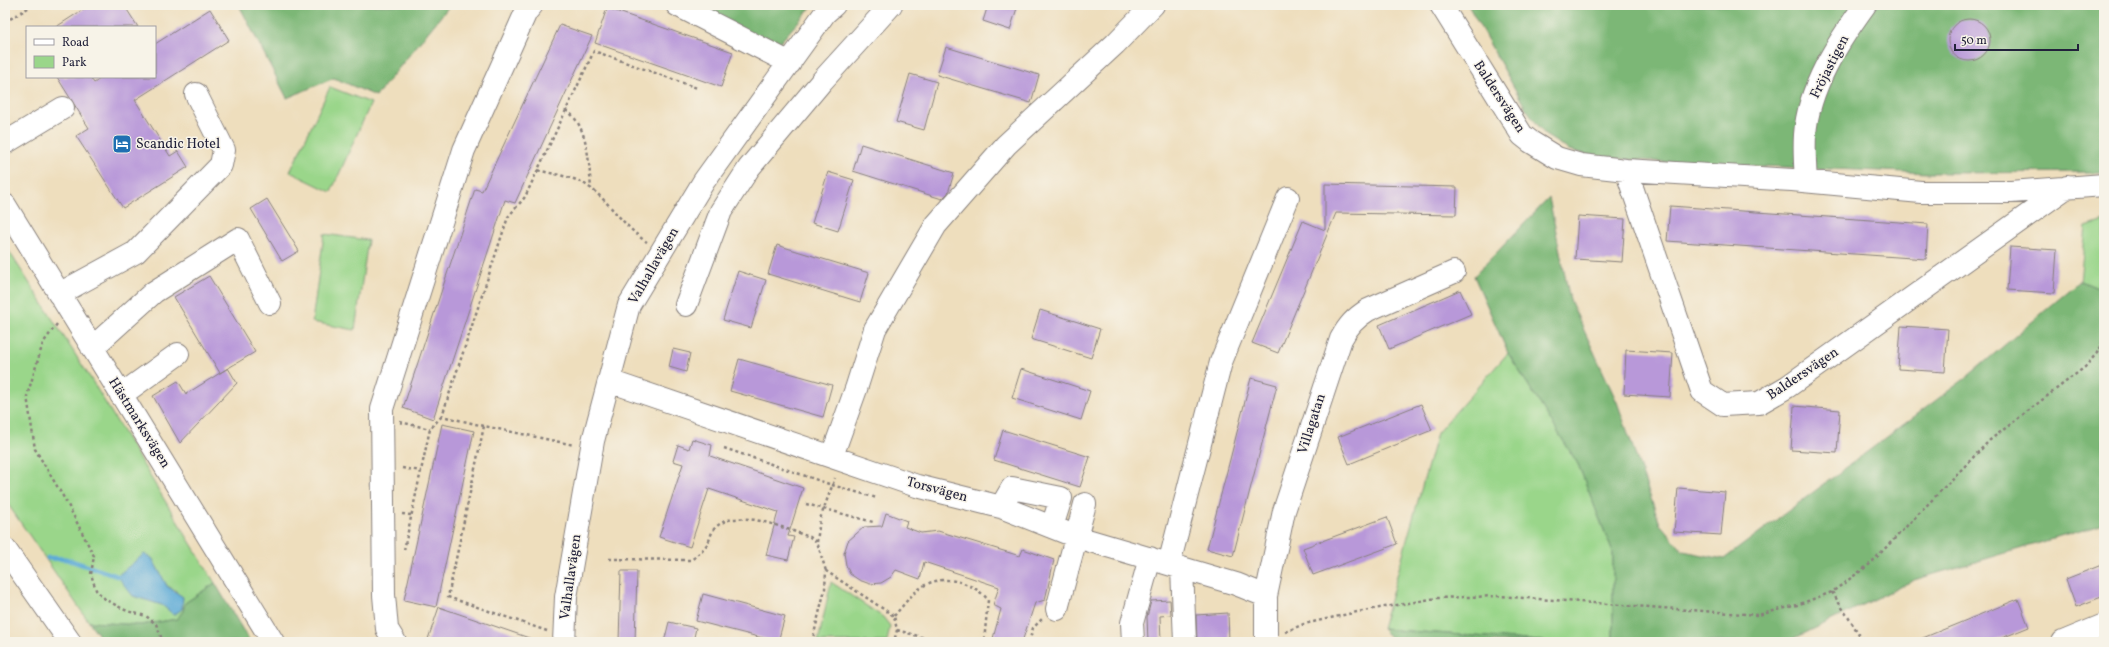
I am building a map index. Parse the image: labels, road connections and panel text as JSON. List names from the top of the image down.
{
  "streets": {
    "main road": [
      "Fröjastigen",
      "Baldersvägen",
      "Valhallavägen",
      "Hästmarksvägen",
      "Villagatan",
      "Torsvägen"
    ]
  },
  "crossings": [
    ["Fröjastigen", "Baldersvägen"],
    ["Valhallavägen", "Torsvägen"],
    ["Villagatan", "Torsvägen"]
  ],
  "places": {
    "hotel": ["Scandic Hotel"]
  },
  "legend": ["Road", "Park"],
  "scale_bar": "50 m"
}
